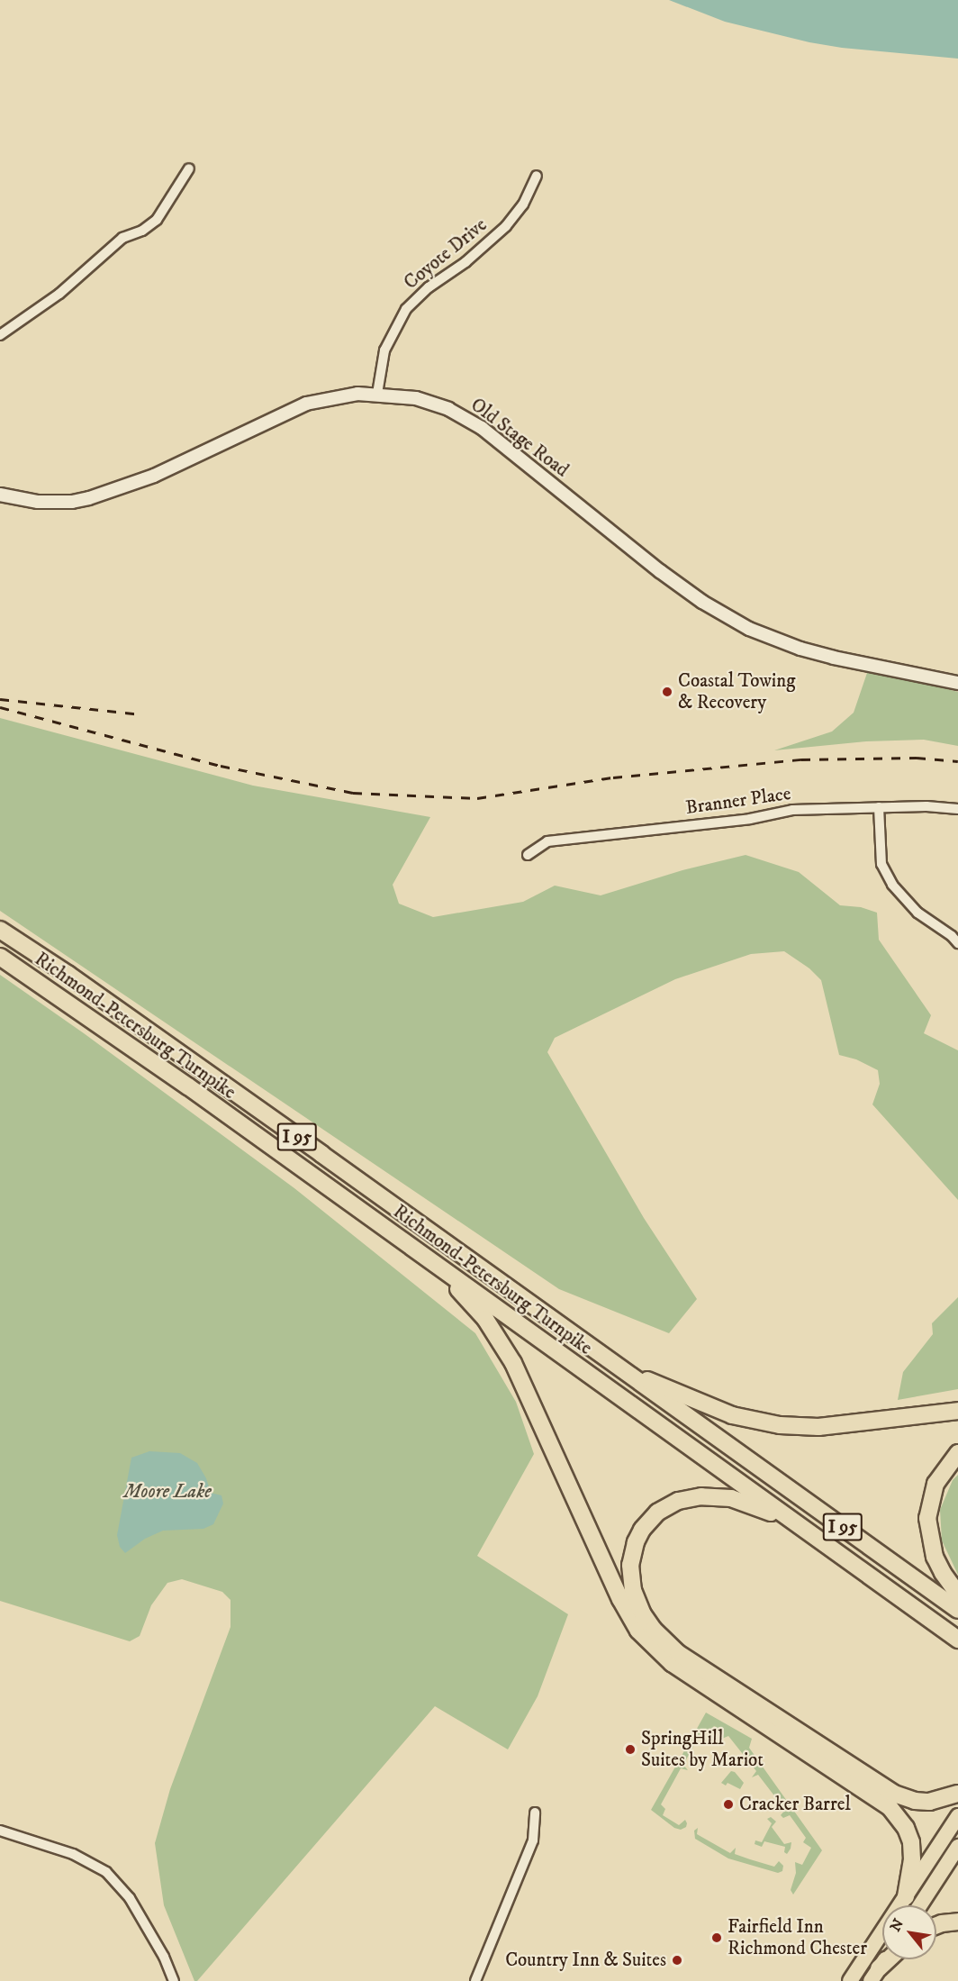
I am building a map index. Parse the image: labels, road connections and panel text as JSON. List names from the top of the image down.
{
  "streets": {
    "highway": ["Richmond-Petersburg Turnpike", "I 95"],
    "street": ["Coyote Drive", "Old Stage Road", "Branner Place"]
  },
  "crossings": [
    ["Coyote Drive", "Old Stage Road"]
  ],
  "water": ["Moore Lake"],
  "places": [
    "Coastal Towing & Recovery",
    "SpringHill Suites by Mariot",
    "Cracker Barrel",
    "Fairfield Inn Richmond Chester",
    "Country Inn & Suites"
  ],
  "north": "top left"
}
